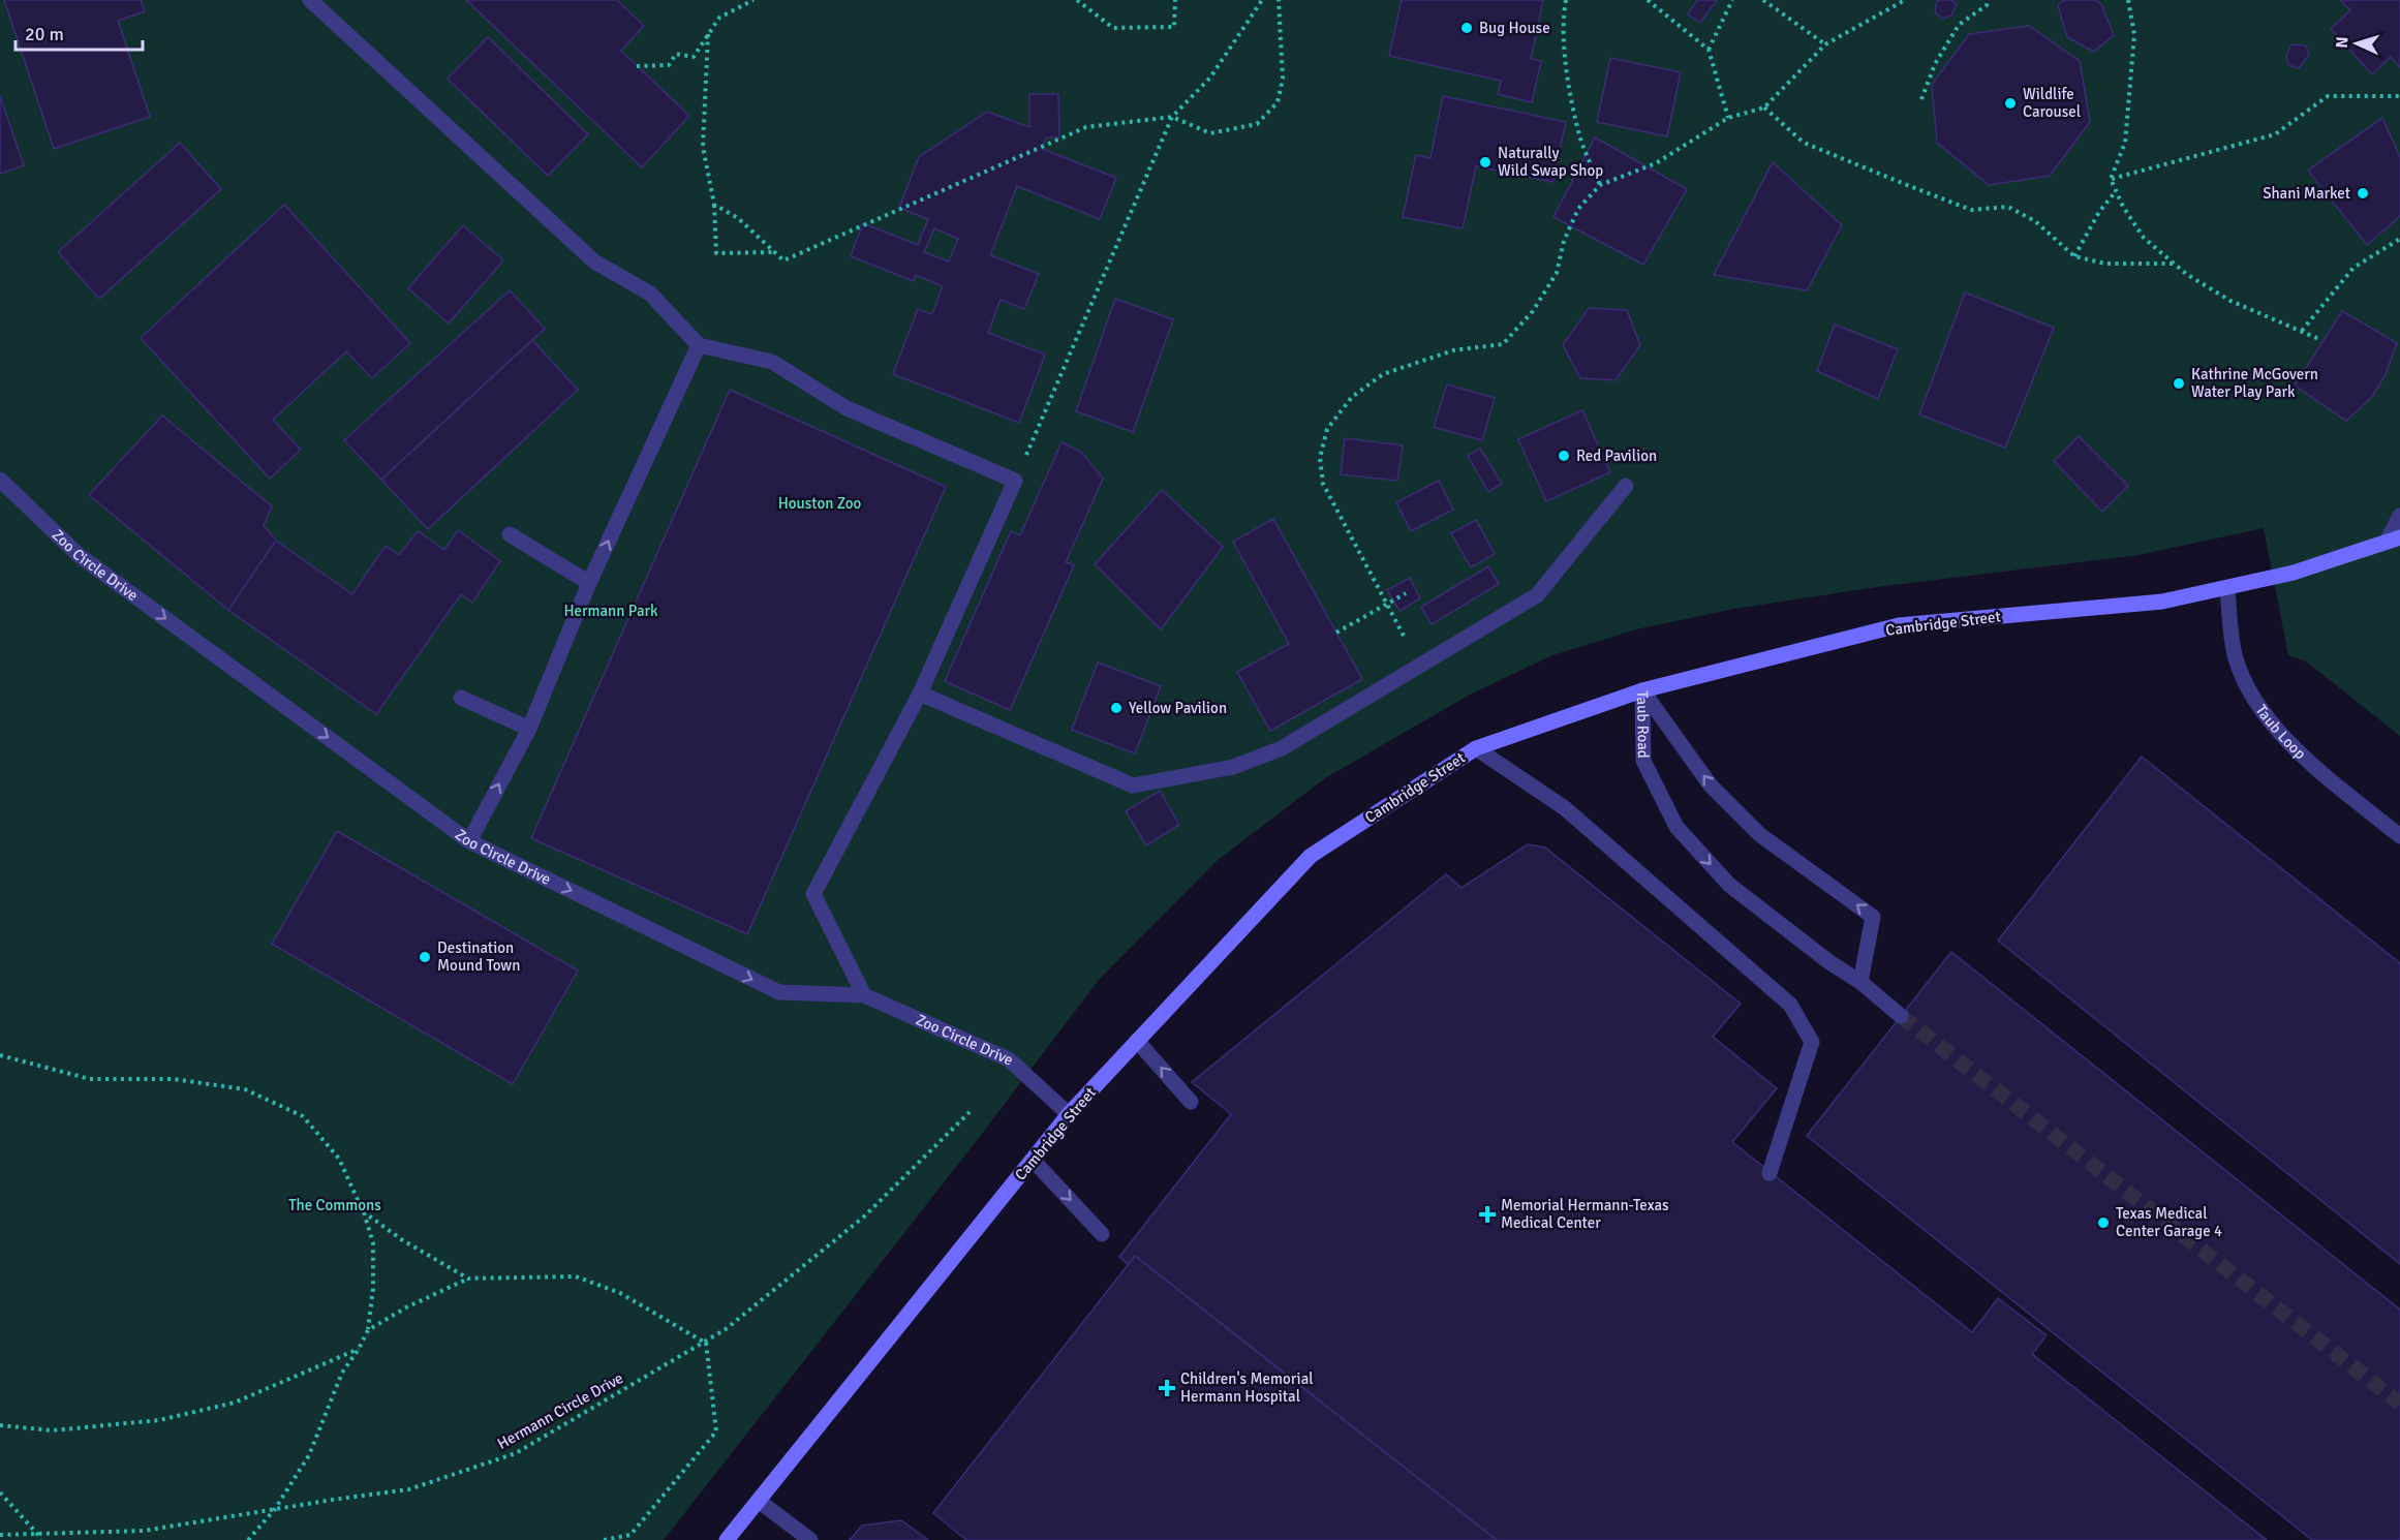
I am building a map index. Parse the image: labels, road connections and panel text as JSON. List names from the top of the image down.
{
  "streets": {
    "street": [
      "Zoo Circle Drive",
      "Cambridge Street",
      "Taub Road",
      "Taub Loop"
    ],
    "path": ["Hermann Circle Drive"]
  },
  "crossings": [
    ["Zoo Circle Drive", "Cambridge Street"],
    ["Cambridge Street", "Taub Road"],
    ["Cambridge Street", "Taub Loop"]
  ],
  "one_way": ["Zoo Circle Drive"],
  "parks": ["Houston Zoo", "Hermann Park", "The Commons"],
  "places": {
    "other": [
      "Bug House",
      "Wildlife Carousel",
      "Naturally Wild Swap Shop",
      "Shani Market",
      "Kathrine McGovern Water Play Park",
      "Red Pavilion",
      "Yellow Pavilion",
      "Destination Mound Town",
      "Texas Medical Center Garage 4"
    ],
    "health": ["Memorial Hermann-Texas Medical Center", "Children's Memorial Hermann Hospital"]
  },
  "scale_bar": "20 m",
  "north": "left"
}
